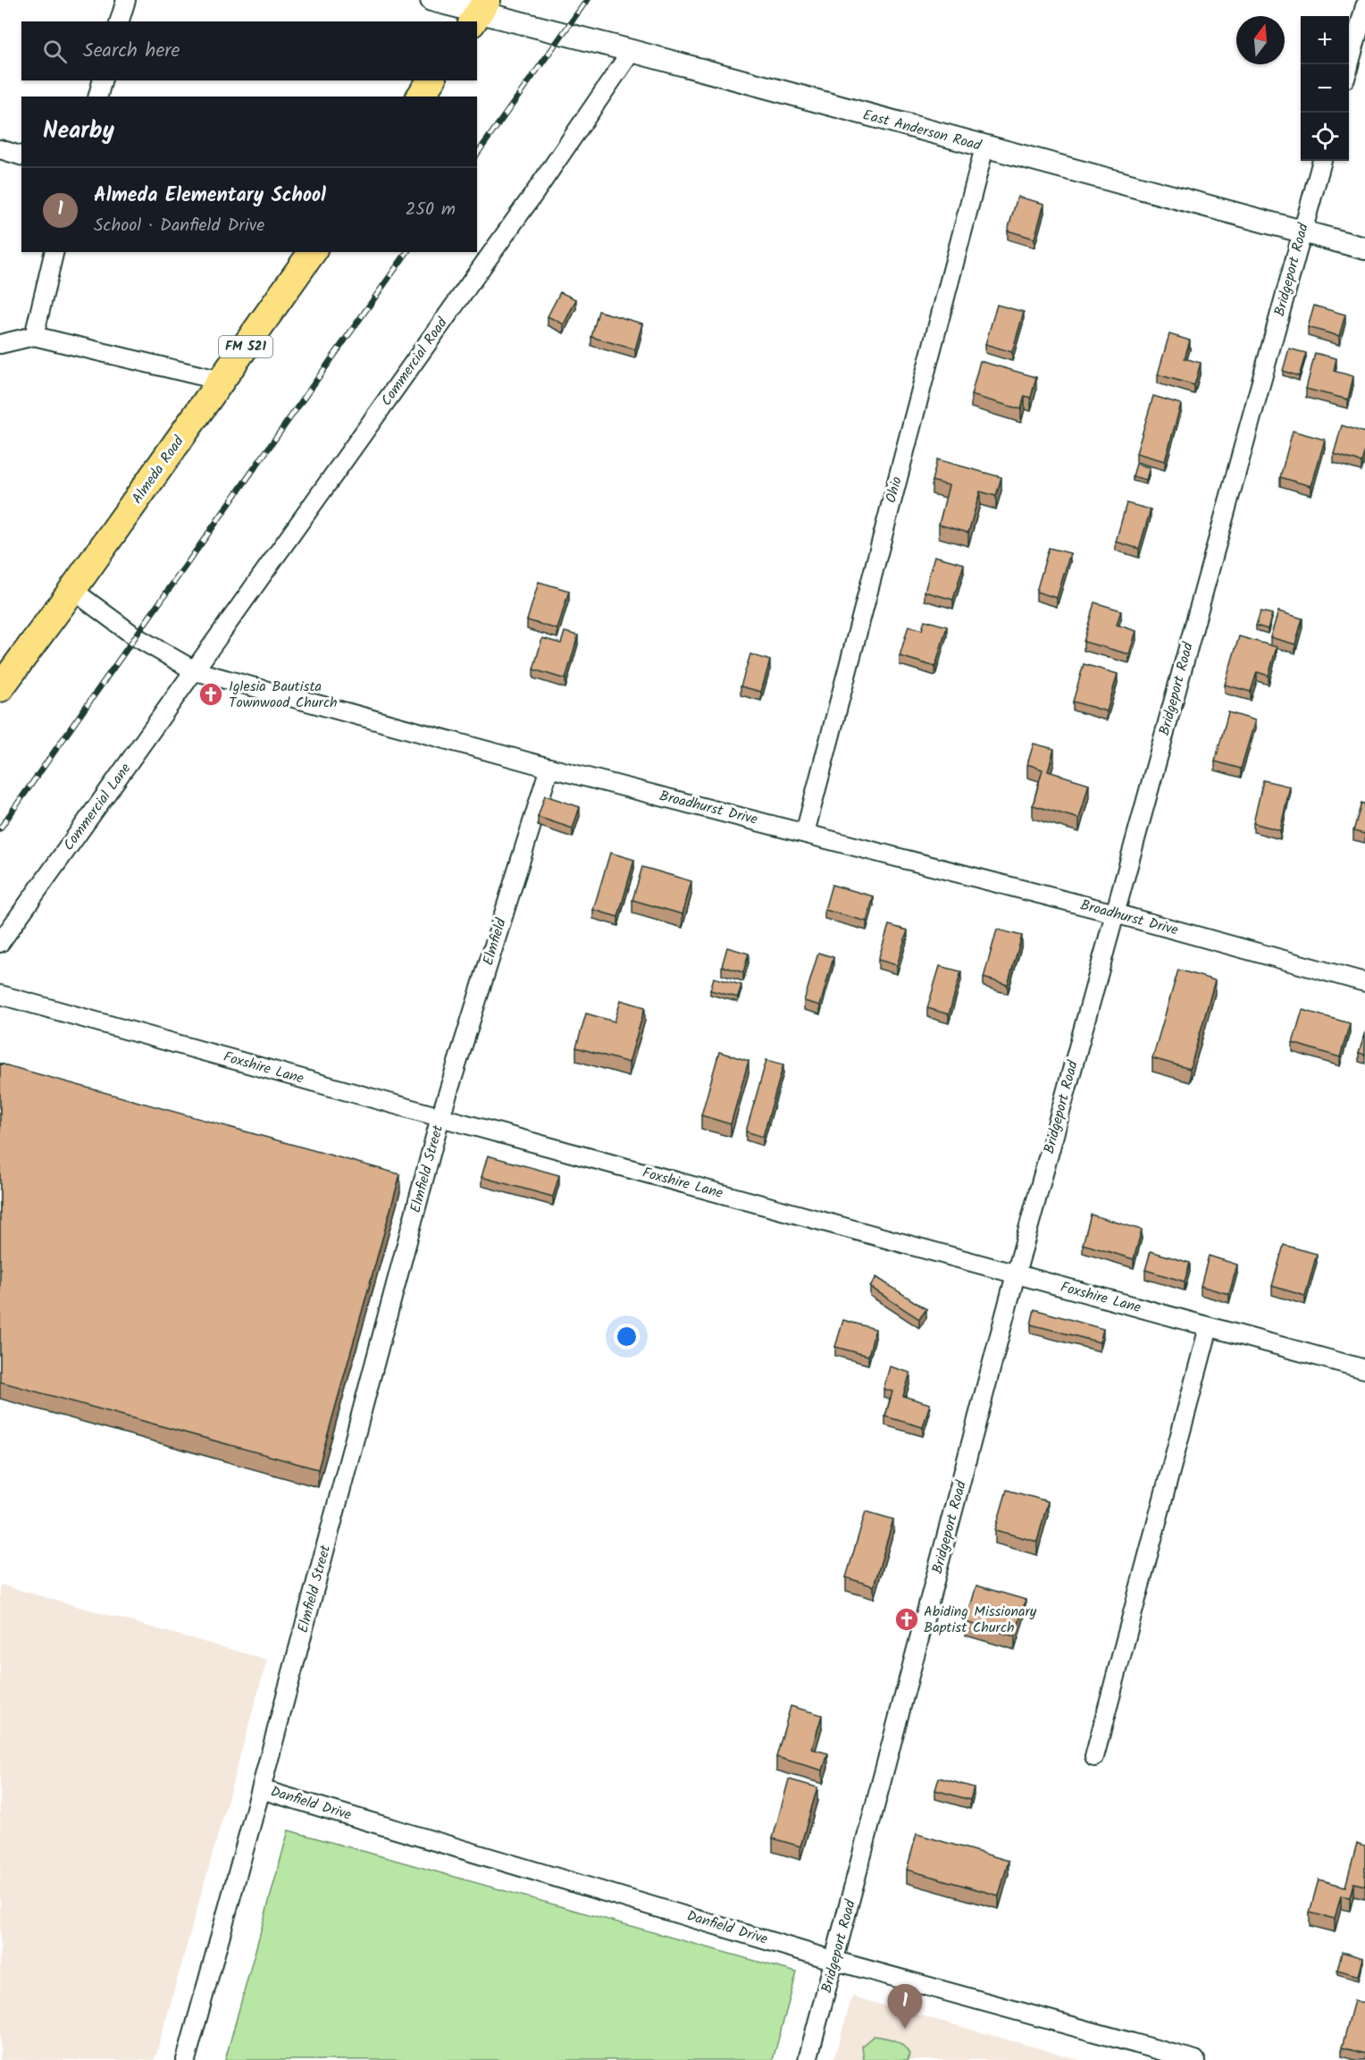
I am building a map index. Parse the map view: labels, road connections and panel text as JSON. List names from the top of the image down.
{
  "streets": {
    "main road": ["FM 521", "Almeda Road"],
    "street": [
      "East Anderson Road",
      "Bridgeport Road",
      "Commercial Road",
      "Ohio",
      "Commercial Lane",
      "Broadhurst Drive",
      "Elmfield",
      "Foxshire Lane",
      "Elmfield Street",
      "Danfield Drive"
    ]
  },
  "crossings": [
    ["East Anderson Road", "Bridgeport Road"],
    ["East Anderson Road", "Commercial Road"],
    ["East Anderson Road", "Ohio"],
    ["Bridgeport Road", "Broadhurst Drive"],
    ["Bridgeport Road", "Foxshire Lane"],
    ["Bridgeport Road", "Danfield Drive"],
    ["Commercial Road", "Commercial Lane"],
    ["Commercial Road", "Broadhurst Drive"],
    ["Almeda Road", "Broadhurst Drive"],
    ["Ohio", "Broadhurst Drive"],
    ["Commercial Lane", "Broadhurst Drive"],
    ["Broadhurst Drive", "Elmfield"],
    ["Elmfield", "Foxshire Lane"],
    ["Elmfield", "Elmfield Street"],
    ["Foxshire Lane", "Elmfield Street"],
    ["Elmfield Street", "Danfield Drive"]
  ],
  "places": {
    "church": ["Iglesia Bautista Townwood Church", "Abiding Missionary Baptist Church"]
  },
  "north": "top",
  "page": {
    "map_buttons": ["+", "−"],
    "search": "Search here",
    "heading": "Nearby",
    "list": [
      {
        "mark": "1",
        "name": "Almeda Elementary School",
        "note": "School · Danfield Drive",
        "value": "250 m"
      }
    ],
    "pins": "1"
  }
}
